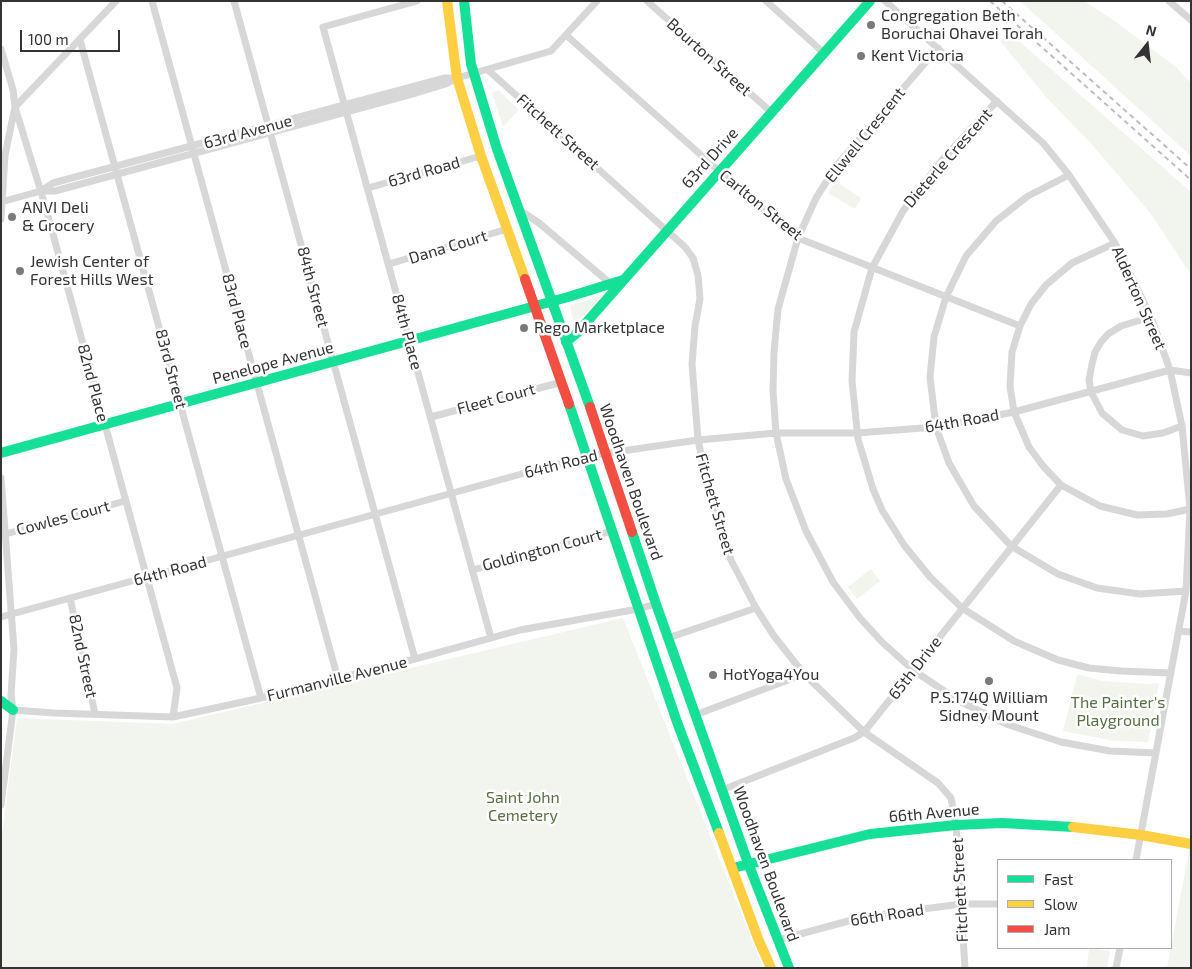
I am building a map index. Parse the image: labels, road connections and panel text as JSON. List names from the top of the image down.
{
  "streets": {
    "main road": [
      "63rd Drive",
      "Penelope Avenue",
      "Woodhaven Boulevard",
      "66th Avenue"
    ],
    "street": [
      "Bourton Street",
      "63rd Avenue",
      "Fitchett Street",
      "Ellwell Crescent",
      "Dieterle Crescent",
      "63rd Road",
      "Carlton Street",
      "Dana Court",
      "84th Street",
      "Alderton Street",
      "83rd Place",
      "84th Place",
      "83rd Street",
      "82nd Place",
      "Fleet Court",
      "64th Road",
      "Cowles Court",
      "Goldington Court",
      "82nd Street",
      "65th Drive",
      "Furmanville Avenue",
      "66th Road"
    ]
  },
  "crossings": [
    ["Bourton Street", "63rd Drive"],
    ["63rd Avenue", "Fitchett Street"],
    ["63rd Avenue", "Carlton Street"],
    ["63rd Avenue", "84th Street"],
    ["63rd Avenue", "83rd Place"],
    ["63rd Avenue", "84th Place"],
    ["63rd Avenue", "83rd Street"],
    ["63rd Avenue", "82nd Place"],
    ["63rd Avenue", "Woodhaven Boulevard"],
    ["Fitchett Street", "63rd Drive"],
    ["Fitchett Street", "64th Road"],
    ["Fitchett Street", "65th Drive"],
    ["Fitchett Street", "66th Avenue"],
    ["Fitchett Street", "66th Road"],
    ["Ellwell Crescent", "Carlton Street"],
    ["Ellwell Crescent", "Alderton Street"],
    ["Ellwell Crescent", "64th Road"],
    ["Ellwell Crescent", "65th Drive"],
    ["63rd Drive", "Carlton Street"],
    ["63rd Drive", "Woodhaven Boulevard"],
    ["Dieterle Crescent", "Carlton Street"],
    ["Dieterle Crescent", "Alderton Street"],
    ["Dieterle Crescent", "64th Road"],
    ["Dieterle Crescent", "65th Drive"],
    ["63rd Road", "84th Place"],
    ["63rd Road", "Woodhaven Boulevard"],
    ["Dana Court", "84th Place"],
    ["Dana Court", "Woodhaven Boulevard"],
    ["84th Street", "Penelope Avenue"],
    ["84th Street", "64th Road"],
    ["84th Street", "Furmanville Avenue"],
    ["Alderton Street", "64th Road"],
    ["Alderton Street", "66th Avenue"],
    ["83rd Place", "Penelope Avenue"],
    ["83rd Place", "64th Road"],
    ["83rd Place", "Furmanville Avenue"],
    ["84th Place", "Penelope Avenue"],
    ["84th Place", "Fleet Court"],
    ["84th Place", "64th Road"],
    ["84th Place", "Goldington Court"],
    ["84th Place", "Furmanville Avenue"],
    ["Penelope Avenue", "83rd Street"],
    ["Penelope Avenue", "82nd Place"],
    ["Penelope Avenue", "Woodhaven Boulevard"],
    ["83rd Street", "64th Road"],
    ["83rd Street", "Furmanville Avenue"],
    ["82nd Place", "64th Road"],
    ["82nd Place", "Cowles Court"],
    ["82nd Place", "Furmanville Avenue"],
    ["Fleet Court", "Woodhaven Boulevard"],
    ["64th Road", "Woodhaven Boulevard"],
    ["64th Road", "82nd Street"],
    ["Woodhaven Boulevard", "Goldington Court"],
    ["Woodhaven Boulevard", "65th Drive"],
    ["Woodhaven Boulevard", "Furmanville Avenue"],
    ["Woodhaven Boulevard", "66th Avenue"],
    ["Woodhaven Boulevard", "66th Road"],
    ["82nd Street", "Furmanville Avenue"]
  ],
  "parks": ["The Painter's Playground", "Saint John Cemetery"],
  "places": [
    "Congregation Beth Boruchai Ohavei Torah",
    "Kent Victoria",
    "ANVI Deli & Grocery",
    "Jewish Center of Forest Hills West",
    "Rego Marketplace",
    "HotYoga4You",
    "P.S.174Q William Sidney Mount"
  ],
  "legend": ["Fast", "Slow", "Jam"],
  "scale_bar": "100 m",
  "north": "top"
}
